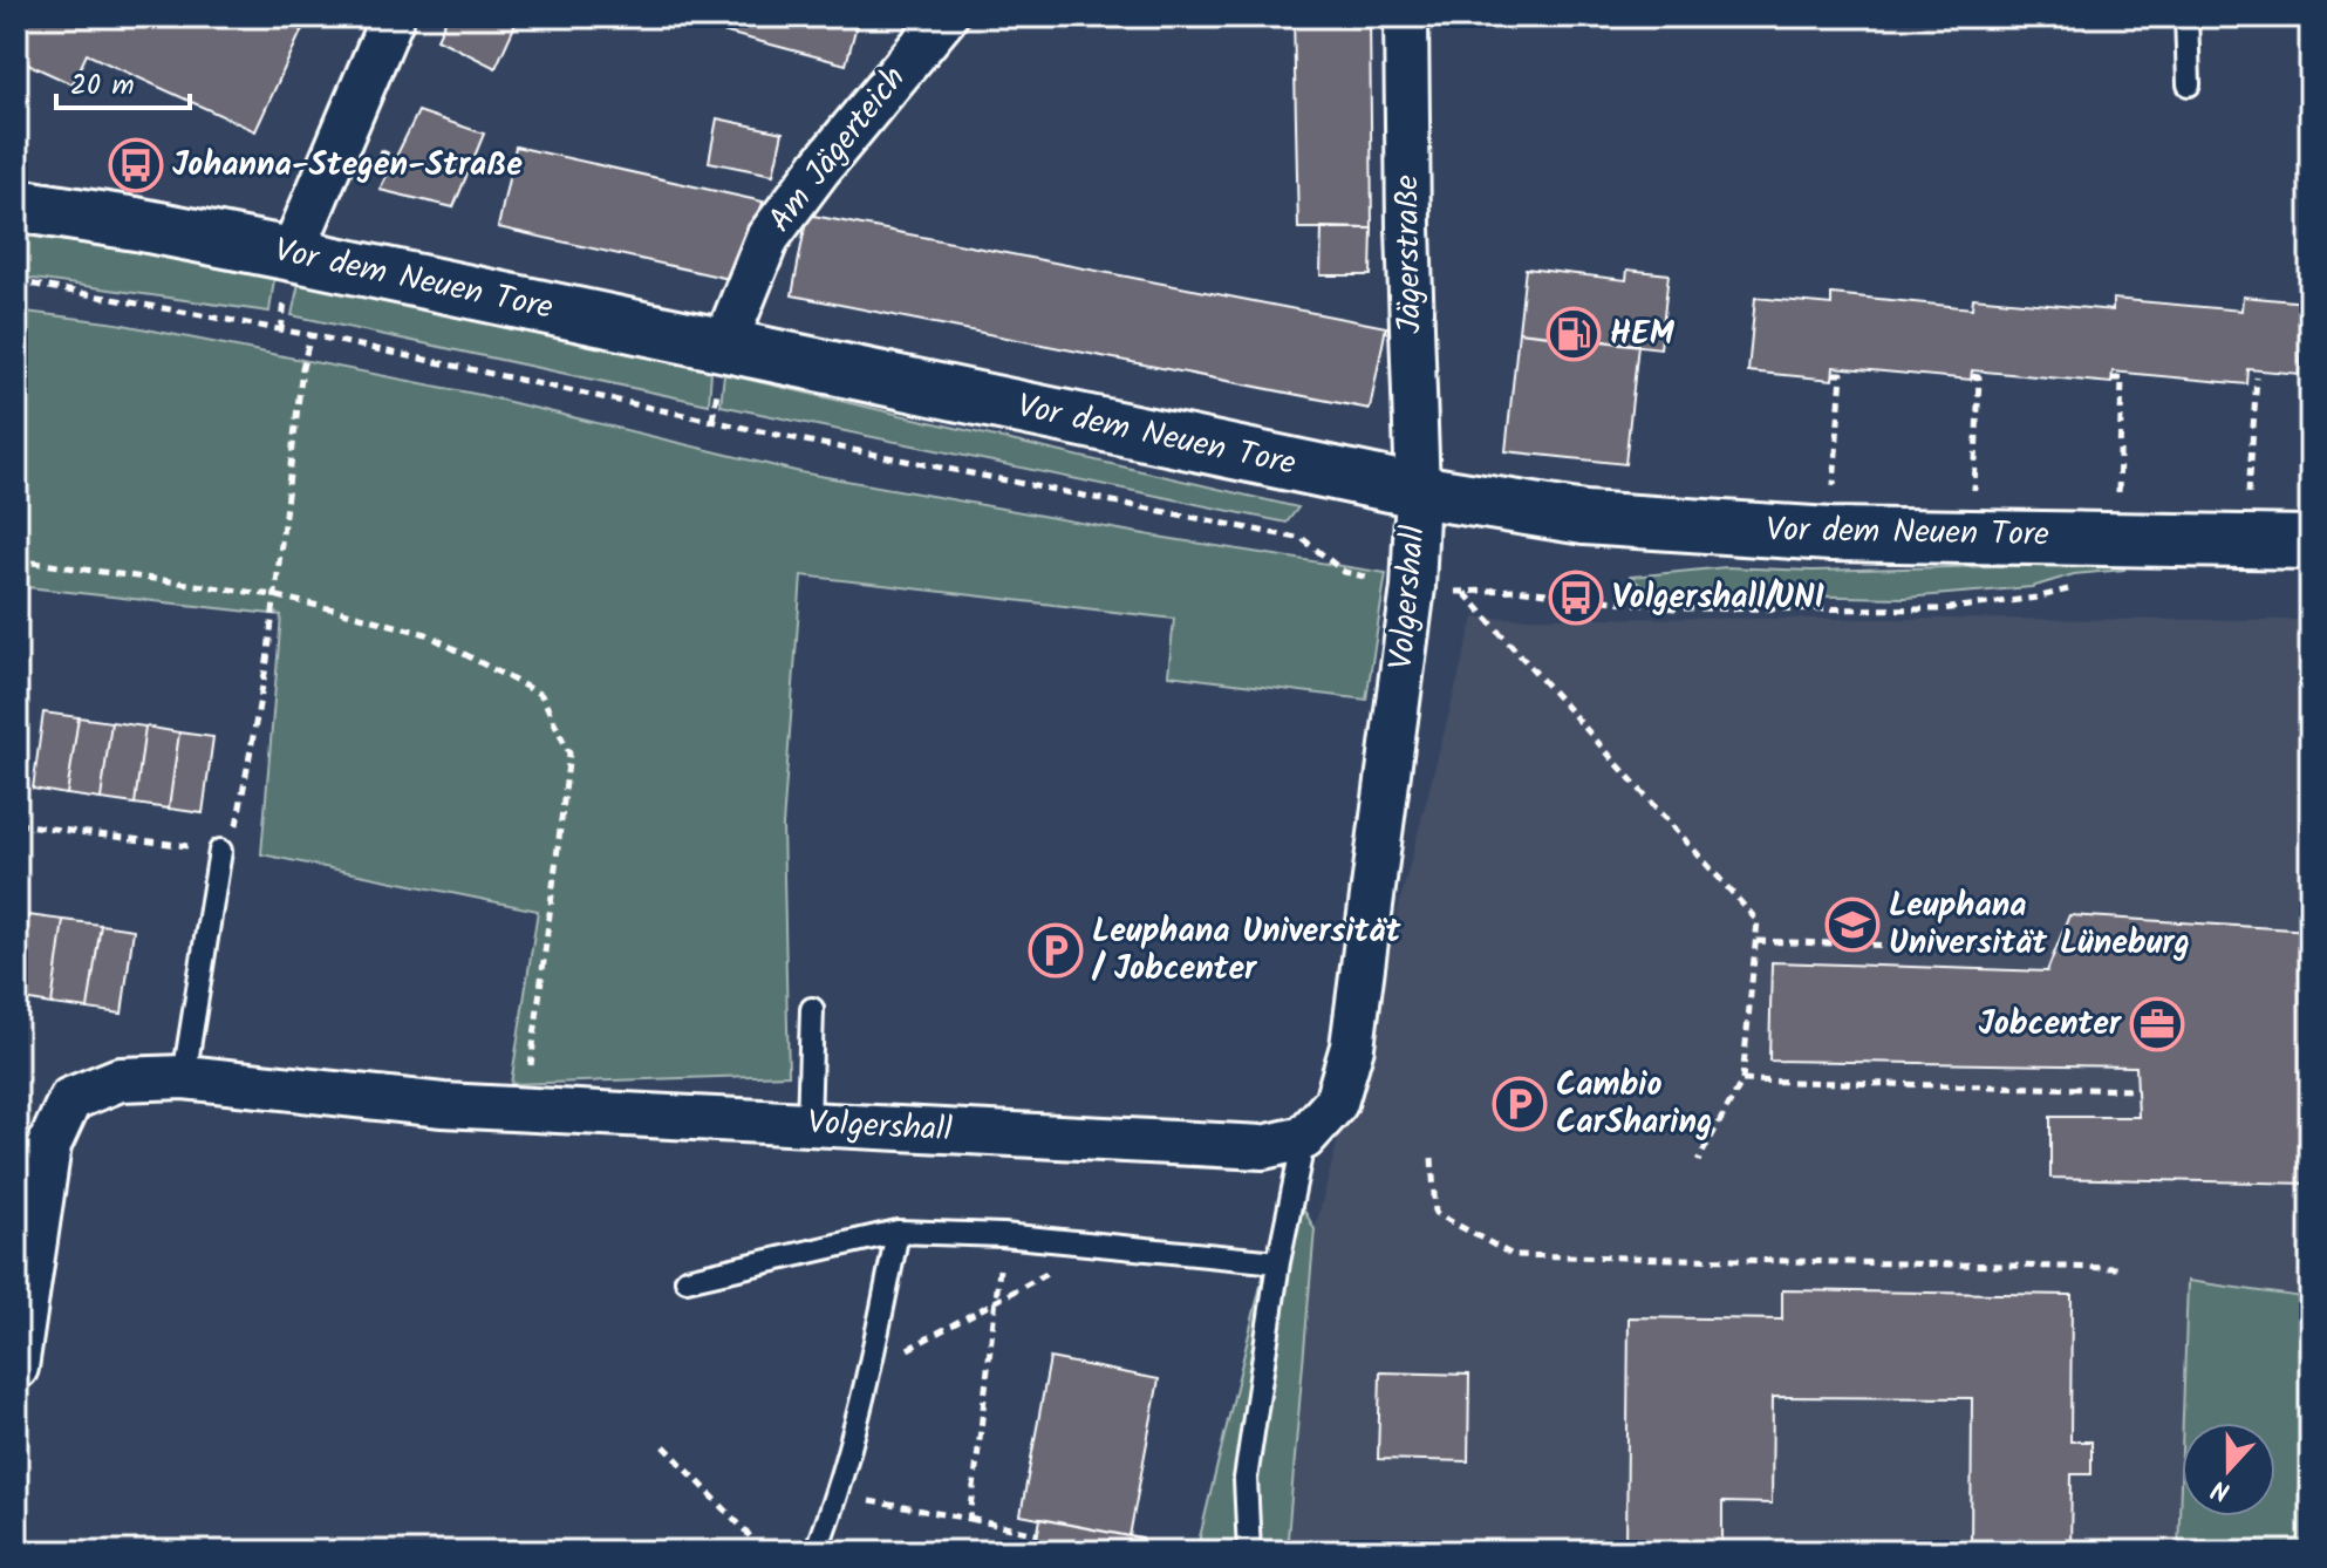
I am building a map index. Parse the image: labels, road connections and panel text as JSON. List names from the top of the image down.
{
  "streets": {
    "main road": ["Vor dem Neuen Tore"],
    "street": ["Am Jägerteich", "Jägerstraße", "Volgershall"]
  },
  "crossings": [
    ["Am Jägerteich", "Vor dem Neuen Tore"],
    ["Jägerstraße", "Vor dem Neuen Tore"],
    ["Jägerstraße", "Volgershall"],
    ["Vor dem Neuen Tore", "Volgershall"]
  ],
  "places": {
    "bus stop": ["Johanna-Stegen-Straße", "Volgershall/UNI"],
    "fuel station": ["HEM"],
    "school or university": ["Leuphana Universität Lüneburg"],
    "parking": ["Leuphana Universität / Jobcenter", "Cambio CarSharing"],
    "office": ["Jobcenter"]
  },
  "scale_bar": "20 m",
  "north": "bottom"
}
